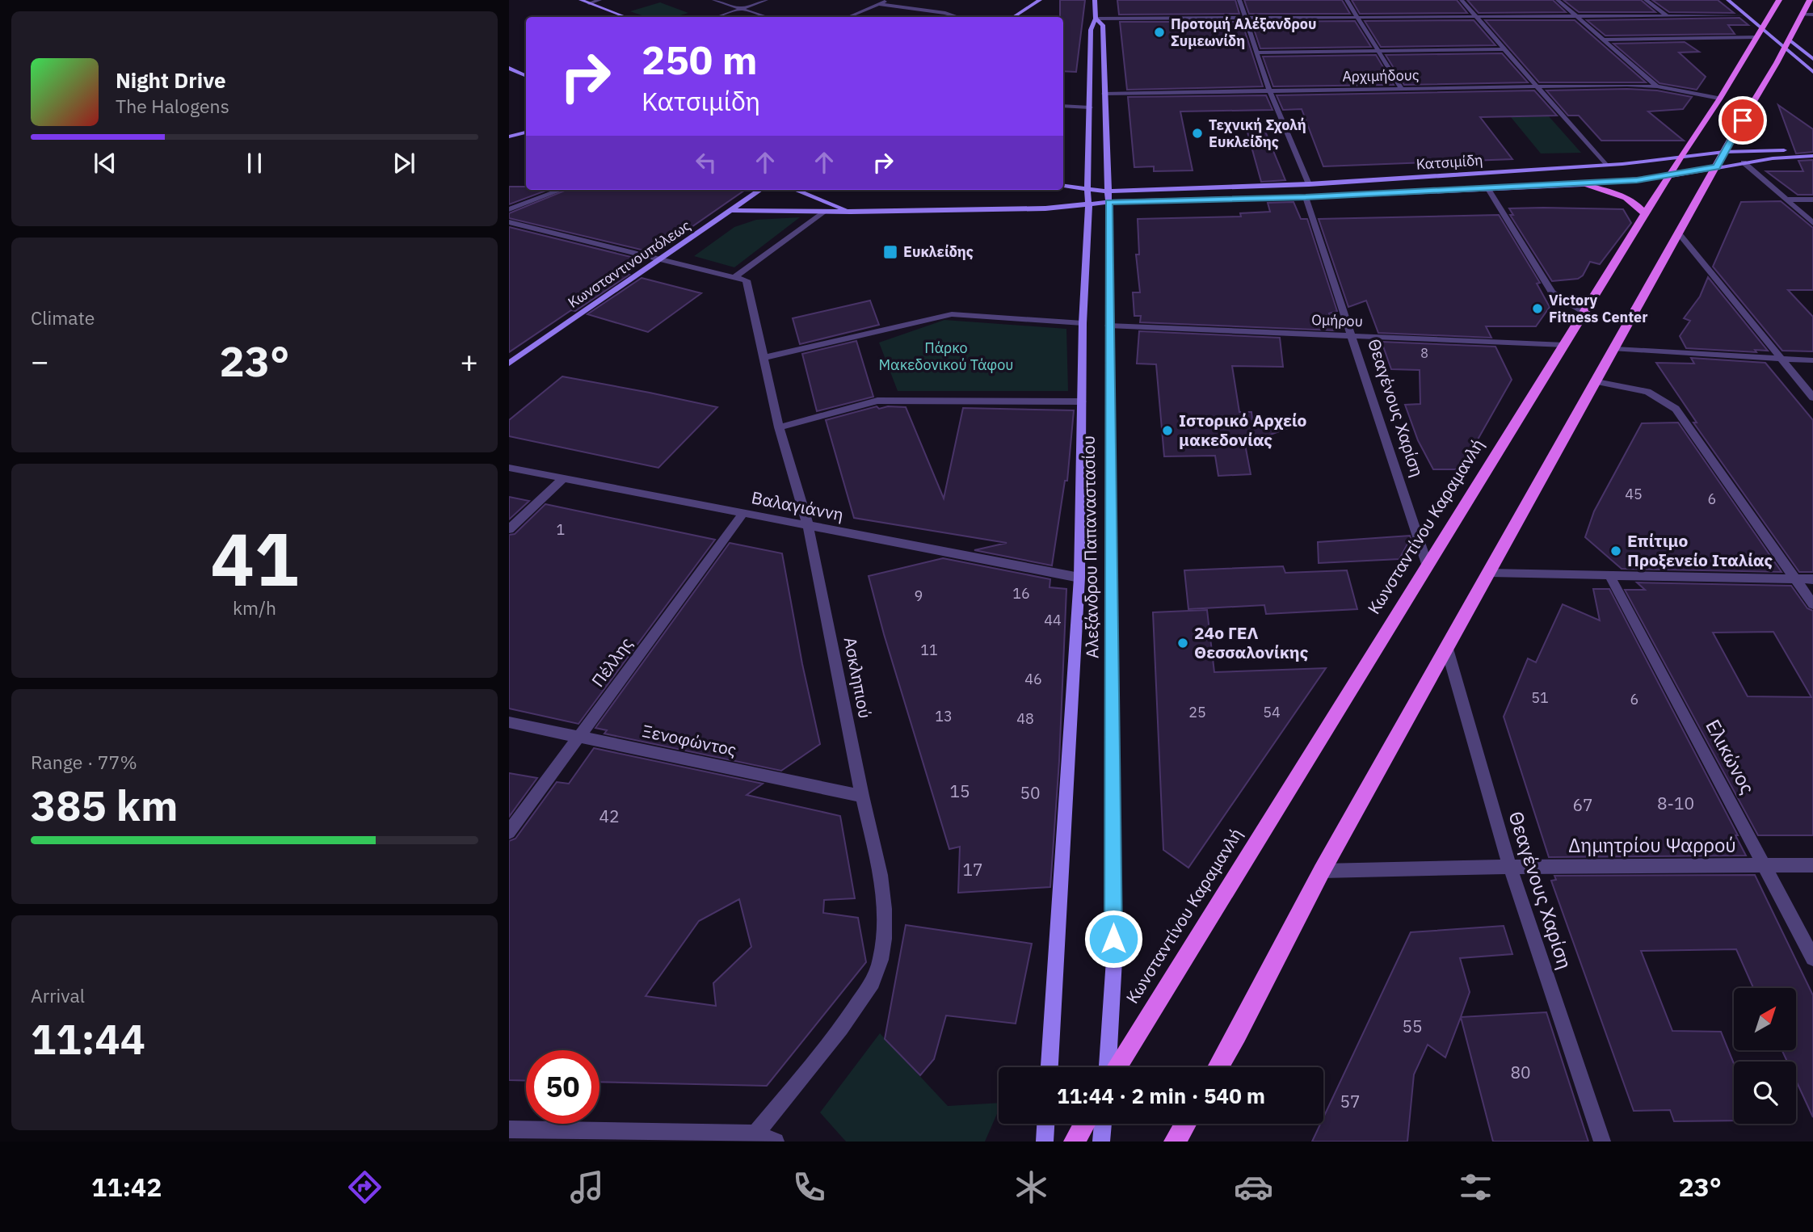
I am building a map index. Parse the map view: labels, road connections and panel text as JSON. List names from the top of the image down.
{
  "streets": {
    "main road": [
      "Κατσιμίδη",
      "Κωνσταντινουπόλεως",
      "Κωνσταντίνου Καραμανλή",
      "Αλεξάνδρου Παπαναστασίου"
    ],
    "street": [
      "Αρχιμήδους",
      "Ομήρου",
      "Θεαγένους Χαρίση",
      "Βαλαγιάννη",
      "Πέλλης",
      "Ασκληπιού",
      "Ξενοφώντος",
      "Ελικώνος",
      "Δημητρίου Ψαρρού"
    ]
  },
  "crossings": [
    ["Αρχιμήδους", "Κωνσταντίνου Καραμανλή"],
    ["Αρχιμήδους", "Αλεξάνδρου Παπαναστασίου"],
    ["Κατσιμίδη", "Κωνσταντινουπόλεως"],
    ["Κατσιμίδη", "Θεαγένους Χαρίση"],
    ["Κατσιμίδη", "Κωνσταντίνου Καραμανλή"],
    ["Κατσιμίδη", "Αλεξάνδρου Παπαναστασίου"],
    ["Ομήρου", "Θεαγένους Χαρίση"],
    ["Ομήρου", "Κωνσταντίνου Καραμανλή"],
    ["Ομήρου", "Αλεξάνδρου Παπαναστασίου"],
    ["Θεαγένους Χαρίση", "Κωνσταντίνου Καραμανλή"],
    ["Θεαγένους Χαρίση", "Δημητρίου Ψαρρού"],
    ["Βαλαγιάννη", "Αλεξάνδρου Παπαναστασίου"],
    ["Βαλαγιάννη", "Πέλλης"],
    ["Βαλαγιάννη", "Ασκληπιού"],
    ["Πέλλης", "Ξενοφώντος"],
    ["Ασκληπιού", "Ξενοφώντος"],
    ["Ελικώνος", "Δημητρίου Ψαρρού"]
  ],
  "parks": ["Πάρκο Μακεδονικού Τάφου"],
  "places": {
    "other": [
      "Προτομή Αλέξανδρου Συμεωνίδη",
      "Τεχνική Σχολή Ευκλείδης",
      "Victory Fitness Center",
      "Ιστορικό Αρχείο μακεδονίας",
      "Επίτιμο Προξενείο Ιταλίας",
      "24ο ΓΕΛ Θεσσαλονίκης"
    ],
    "transit": ["Ευκλείδης"]
  },
  "house_numbers": [
    "8",
    "45",
    "6",
    "1",
    "16",
    "9",
    "44",
    "11",
    "46",
    "51",
    "6",
    "25",
    "54",
    "13",
    "48",
    "15",
    "50",
    "8-10",
    "67",
    "42",
    "17",
    "55",
    "80",
    "57"
  ],
  "north": "top right",
  "page": {
    "turn": ["250 m", "Κατσιμίδη"],
    "song": ["Night Drive", "The Halogens"],
    "tile": [
      "Climate",
      ["41", "km/h"],
      ["Range · 77%", "385 km"],
      ["Arrival", "11:44"]
    ],
    "heat": ["−", "23°", "+"],
    "limit": "50",
    "trip": "11:44 · 2 min · 540 m",
    "tabs": ["11:42", "23°"]
  }
}
